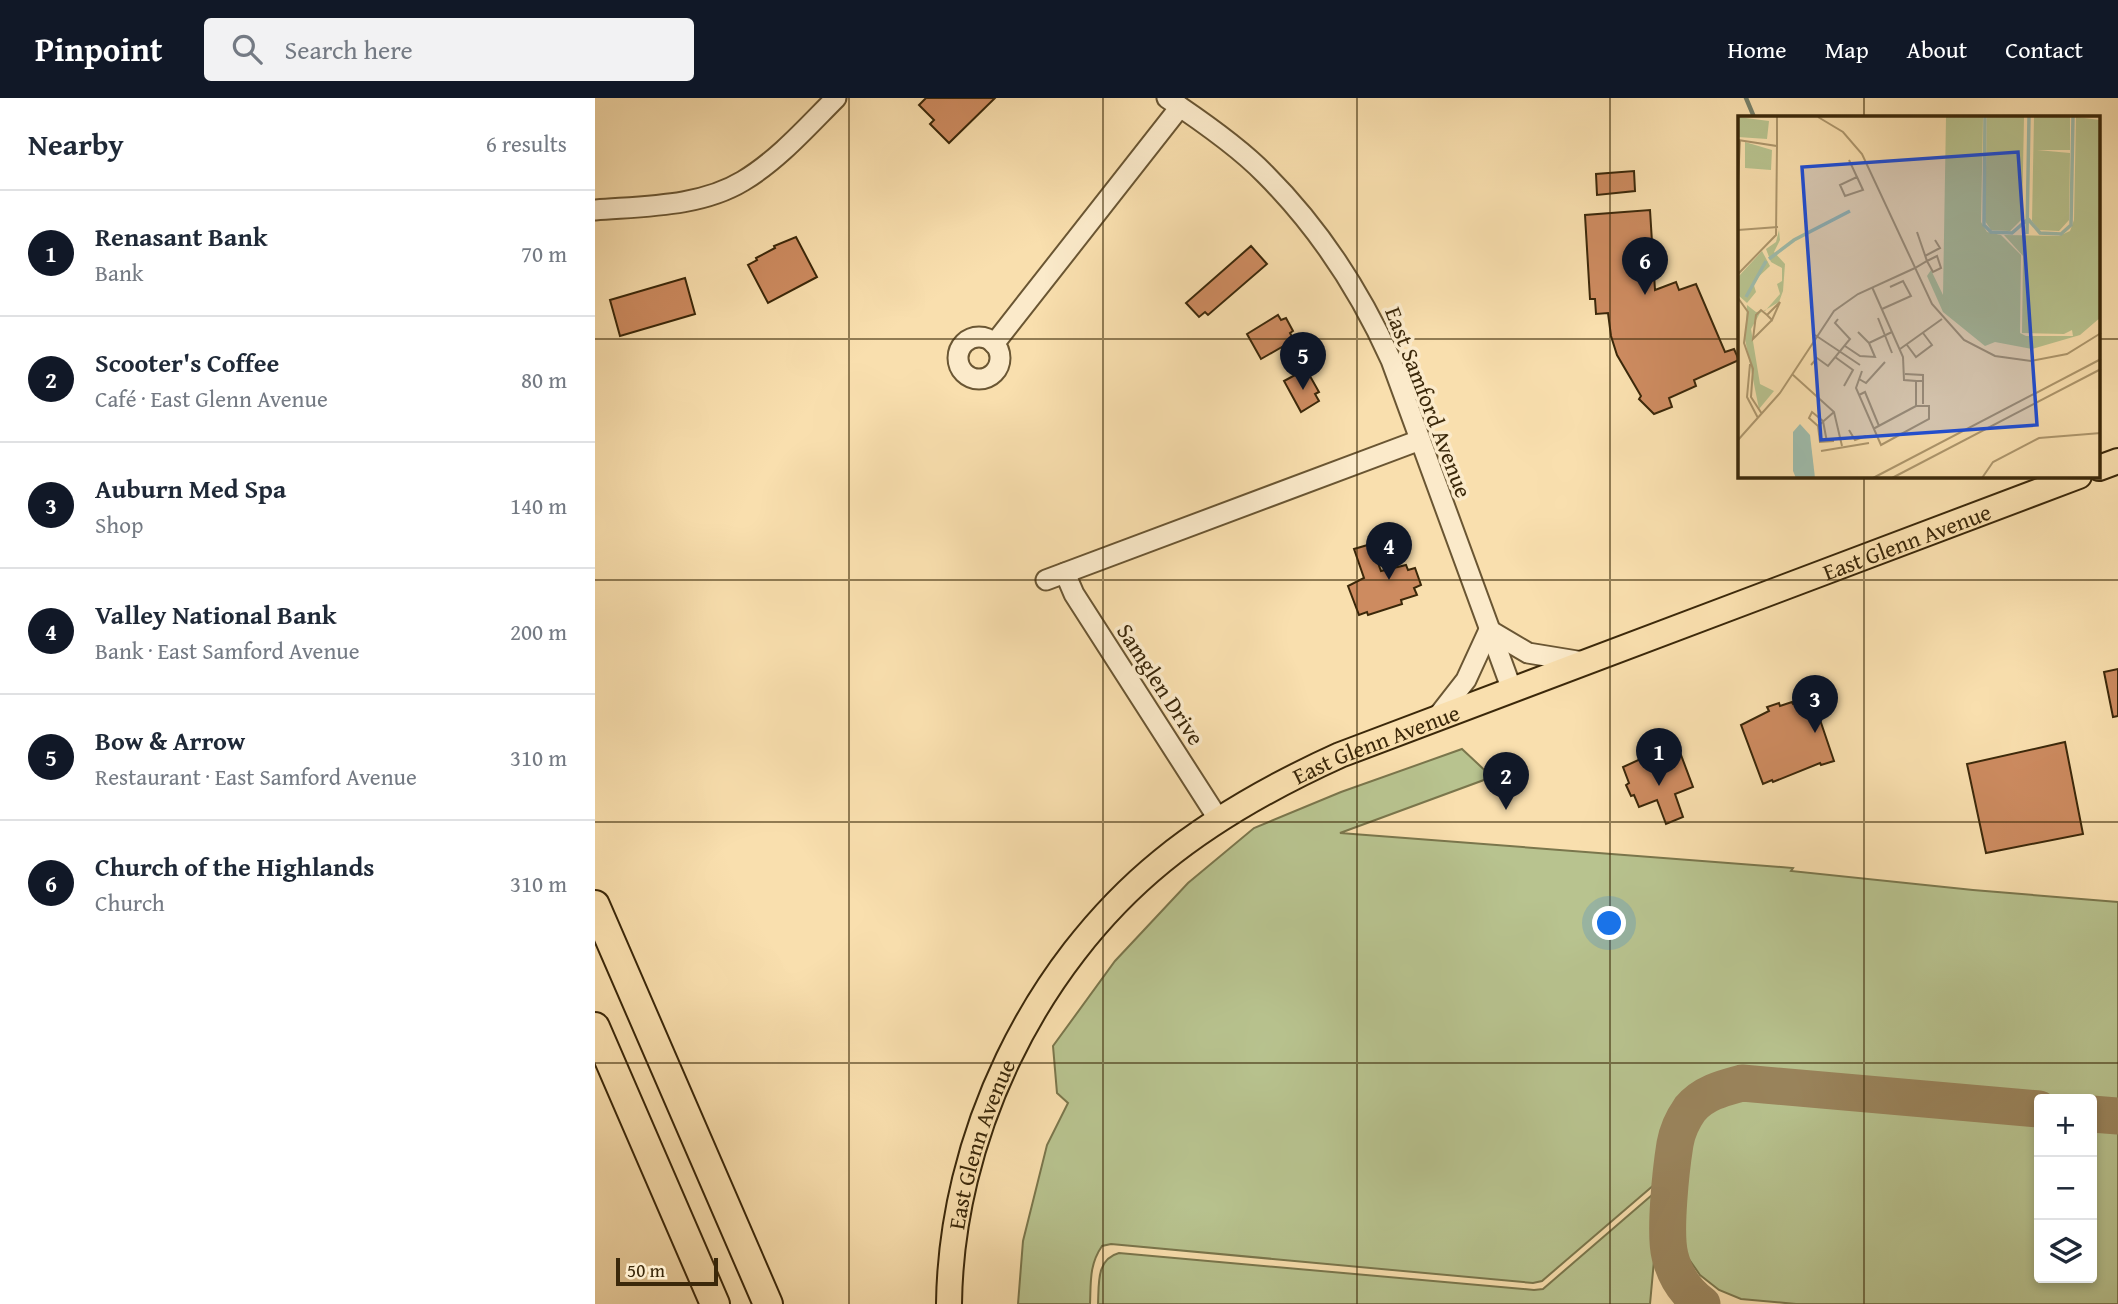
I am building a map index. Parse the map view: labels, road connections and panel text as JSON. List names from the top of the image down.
{
  "streets": {
    "main road": ["East Glenn Avenue"],
    "street": ["East Samford Avenue", "Samglen Drive"]
  },
  "crossings": [
    ["East Samford Avenue", "East Glenn Avenue"],
    ["East Samford Avenue", "Samglen Drive"],
    ["East Glenn Avenue", "Samglen Drive"]
  ],
  "scale_bar": "50 m",
  "page": {
    "header": "Pinpoint",
    "search": "Search here",
    "nav": [
      "Home",
      "Map",
      "About",
      "Contact"
    ],
    "heading": ["Nearby", "6 results"],
    "list": [
      {
        "mark": "1",
        "name": "Renasant Bank",
        "note": "Bank",
        "value": "70 m"
      },
      {
        "mark": "2",
        "name": "Scooter's Coffee",
        "note": "Café · East Glenn Avenue",
        "value": "80 m"
      },
      {
        "mark": "3",
        "name": "Auburn Med Spa",
        "note": "Shop",
        "value": "140 m"
      },
      {
        "mark": "4",
        "name": "Valley National Bank",
        "note": "Bank · East Samford Avenue",
        "value": "200 m"
      },
      {
        "mark": "5",
        "name": "Bow & Arrow",
        "note": "Restaurant · East Samford Avenue",
        "value": "310 m"
      },
      {
        "mark": "6",
        "name": "Church of the Highlands",
        "note": "Church",
        "value": "310 m"
      }
    ],
    "pins": [
      "6",
      "5",
      "4",
      "3",
      "1",
      "2"
    ],
    "map_buttons": ["+", "−"],
    "scale": "50 m"
  }
}
